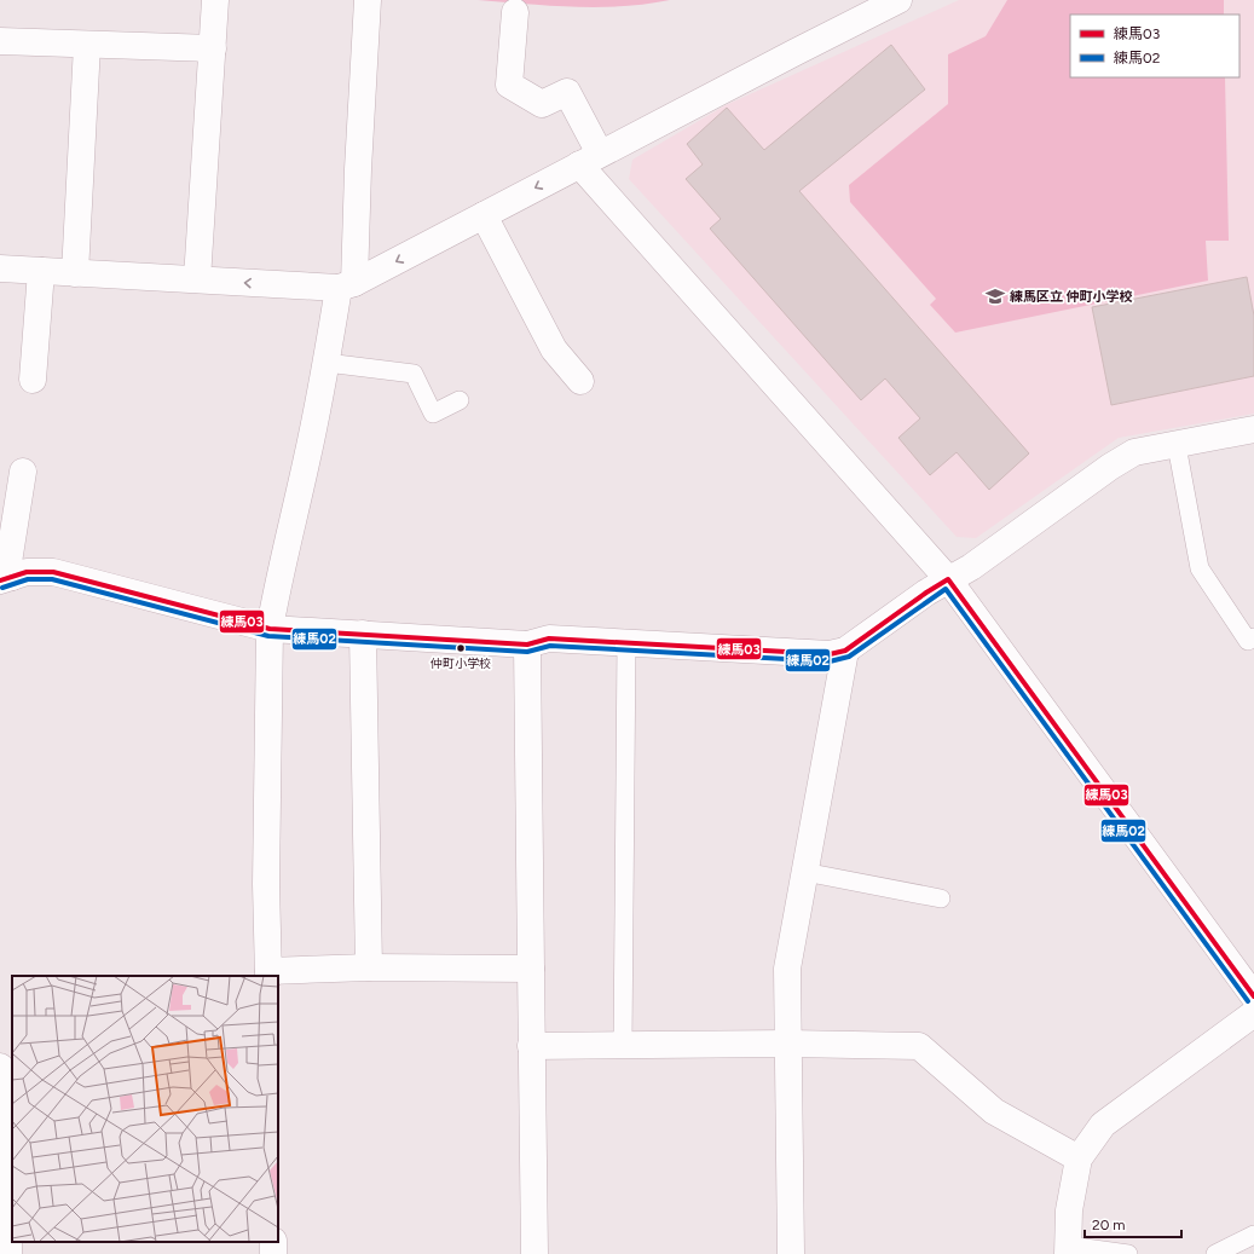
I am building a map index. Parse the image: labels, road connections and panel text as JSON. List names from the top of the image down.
{
  "places": {
    "school or university": ["練馬区立 仲町小学校"],
    "other": ["仲町小学校"]
  },
  "lines": ["transit line 練馬03", "transit line 練馬02"],
  "legend": ["練馬03", "練馬02"],
  "scale_bar": "20 m"
}
